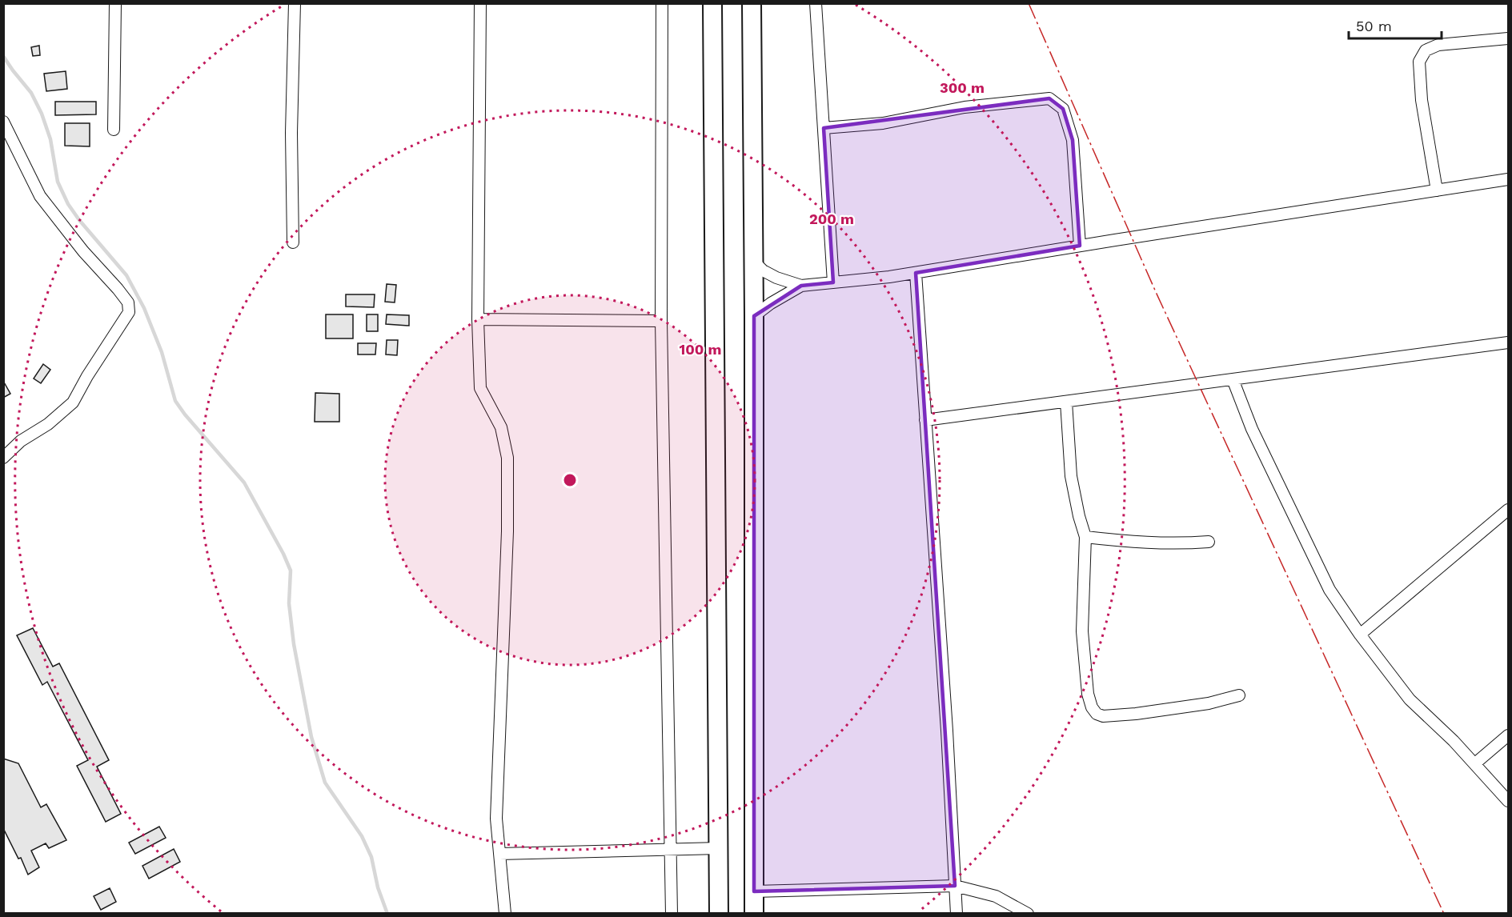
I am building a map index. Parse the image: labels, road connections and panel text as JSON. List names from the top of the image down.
{
  "scale_bar": "50 m",
  "rings": ["300 m", "200 m", "100 m"]
}
